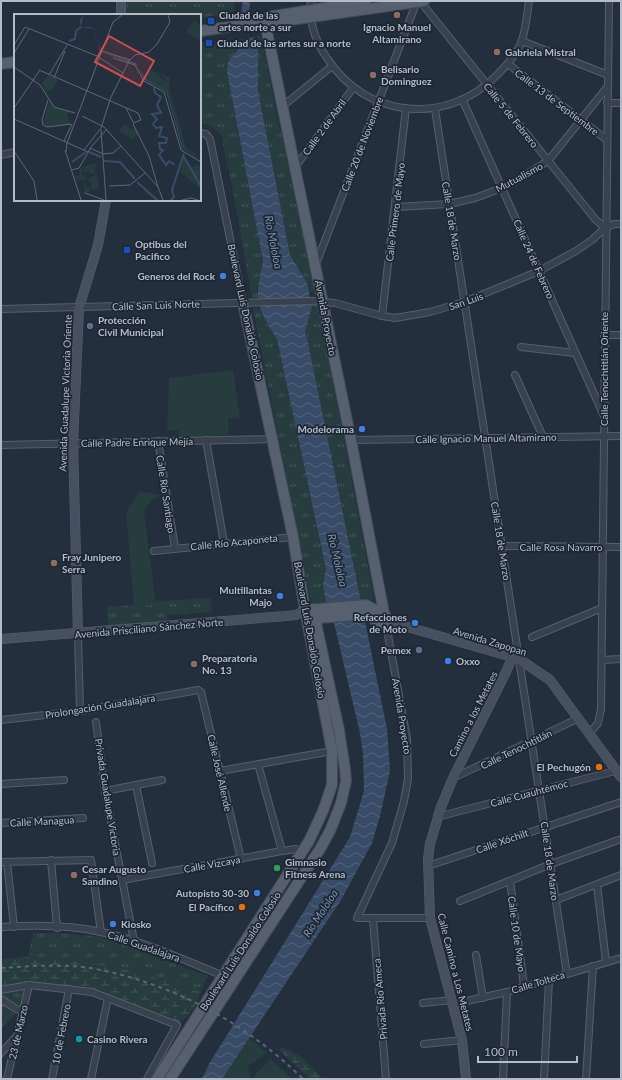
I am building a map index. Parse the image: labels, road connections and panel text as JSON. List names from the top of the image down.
{
  "streets": {
    "main road": [
      "Boulevard Luis Donaldo Colosio",
      "Avenida Proyecto",
      "Avenida Guadalupe Victoria Oriente",
      "Avenida Prisciliano Sánchez Norte",
      "Avenida Zapopan",
      "Camino a los Metates",
      "Calle Camino a Los Metates"
    ],
    "street": [
      "Calle 13 de Septiembre",
      "Calle 5 de Febrero",
      "Calle 2 de Abril",
      "Calle 20 de Noviembre",
      "Mutualismo",
      "Calle Primero de Mayo",
      "Calle 18 de Marzo",
      "Calle 24 de Febrero",
      "San Luis",
      "Calle San Luis Norte",
      "Calle Tenochtitlán Oriente",
      "Calle Ignacio Manuel Altamirano",
      "Calle Padre Enrique Mejía",
      "Calle Río Santiago",
      "Calle Río Acaponeta",
      "Calle Rosa Navarro",
      "Prolongación Guadalajara",
      "Calle Tenochtitlán",
      "Calle José Allende",
      "Calle Cuauhtémoc",
      "Privada Guadalupe Victoria",
      "Calle Managua",
      "Calle Xóchilt",
      "Calle Vizcaya",
      "Calle 10 de Mayo",
      "Calle Guadalajara",
      "Calle Tolteca",
      "Privada Río Ameca",
      "23 de Marzo",
      "10 de Febrero"
    ]
  },
  "crossings": [
    ["Calle 13 de Septiembre", "Mutualismo"],
    ["Calle 13 de Septiembre", "Calle Tenochtitlán Oriente"],
    ["Calle 5 de Febrero", "Calle 20 de Noviembre"],
    ["Calle 5 de Febrero", "Mutualismo"],
    ["Calle 5 de Febrero", "San Luis"],
    ["Calle 5 de Febrero", "Calle Tenochtitlán Oriente"],
    ["Calle 2 de Abril", "Avenida Proyecto"],
    ["Calle 20 de Noviembre", "Avenida Proyecto"],
    ["Mutualismo", "Calle Primero de Mayo"],
    ["Mutualismo", "Calle 18 de Marzo"],
    ["Mutualismo", "Calle 24 de Febrero"],
    ["Mutualismo", "Calle Tenochtitlán Oriente"],
    ["Calle Primero de Mayo", "San Luis"],
    ["Calle 18 de Marzo", "San Luis"],
    ["Calle 18 de Marzo", "Calle Ignacio Manuel Altamirano"],
    ["Calle 18 de Marzo", "Calle Rosa Navarro"],
    ["Calle 18 de Marzo", "Avenida Zapopan"],
    ["Calle 18 de Marzo", "Camino a los Metates"],
    ["Calle 18 de Marzo", "Calle Tenochtitlán"],
    ["Calle 18 de Marzo", "Calle Cuauhtémoc"],
    ["Calle 18 de Marzo", "Calle Xóchilt"],
    ["Calle 18 de Marzo", "Calle Tolteca"],
    ["Calle 24 de Febrero", "San Luis"],
    ["Calle 24 de Febrero", "Calle Tenochtitlán Oriente"],
    ["San Luis", "Calle San Luis Norte"],
    ["San Luis", "Avenida Proyecto"],
    ["San Luis", "Calle Tenochtitlán Oriente"],
    ["Calle San Luis Norte", "Boulevard Luis Donaldo Colosio"],
    ["Calle San Luis Norte", "Avenida Guadalupe Victoria Oriente"],
    ["Boulevard Luis Donaldo Colosio", "Calle Padre Enrique Mejía"],
    ["Boulevard Luis Donaldo Colosio", "Calle Río Acaponeta"],
    ["Boulevard Luis Donaldo Colosio", "Avenida Prisciliano Sánchez Norte"],
    ["Boulevard Luis Donaldo Colosio", "Calle Vizcaya"],
    ["Boulevard Luis Donaldo Colosio", "Calle Guadalajara"],
    ["Avenida Proyecto", "Calle Ignacio Manuel Altamirano"],
    ["Avenida Proyecto", "Avenida Prisciliano Sánchez Norte"],
    ["Avenida Proyecto", "Avenida Zapopan"],
    ["Avenida Proyecto", "Privada Río Ameca"],
    ["Calle Tenochtitlán Oriente", "Calle Ignacio Manuel Altamirano"],
    ["Calle Tenochtitlán Oriente", "Calle Rosa Navarro"],
    ["Calle Tenochtitlán Oriente", "Avenida Zapopan"],
    ["Avenida Guadalupe Victoria Oriente", "Calle Padre Enrique Mejía"],
    ["Avenida Guadalupe Victoria Oriente", "Avenida Prisciliano Sánchez Norte"],
    ["Avenida Guadalupe Victoria Oriente", "Prolongación Guadalajara"],
    ["Calle Padre Enrique Mejía", "Calle Río Santiago"],
    ["Calle Río Santiago", "Calle Río Acaponeta"],
    ["Avenida Prisciliano Sánchez Norte", "Avenida Zapopan"],
    ["Avenida Zapopan", "Camino a los Metates"],
    ["Avenida Zapopan", "Calle Tenochtitlán"],
    ["Avenida Zapopan", "Calle Cuauhtémoc"],
    ["Prolongación Guadalajara", "Calle José Allende"],
    ["Camino a los Metates", "Calle Tenochtitlán"],
    ["Camino a los Metates", "Calle Camino a Los Metates"],
    ["Calle Tenochtitlán", "Calle Camino a Los Metates"],
    ["Calle José Allende", "Calle Vizcaya"],
    ["Calle Cuauhtémoc", "Calle Camino a Los Metates"],
    ["Privada Guadalupe Victoria", "Calle Vizcaya"],
    ["Privada Guadalupe Victoria", "Calle Guadalajara"],
    ["Calle Xóchilt", "Calle Camino a Los Metates"],
    ["Calle 10 de Mayo", "Calle Tolteca"],
    ["Calle Camino a Los Metates", "Calle Tolteca"]
  ],
  "water": ["Río Mololoa"],
  "places": {
    "other": [
      "Ignacio Manuel Altamirano",
      "Gabriela Mistral",
      "Belisario Dominguez",
      "Generos del Rock",
      "Protección Civil Municipal",
      "Modelorama",
      "Fray Junipero Serra",
      "Multillantas Majo",
      "Refacciones de Moto",
      "Pemex",
      "Oxxo",
      "Preparatoria No. 13",
      "El Pechugón",
      "Gimnasio Fitness Arena",
      "Cesar Augusto Sandino",
      "Autopisto 30-30",
      "El Pacífico",
      "Kiosko",
      "Casino Rivera"
    ],
    "transit": ["Ciudad de las artes norte a sur", "Ciudad de las artes sur a norte", "Optibus del Pacifico"]
  },
  "scale_bar": "100 m"
}
